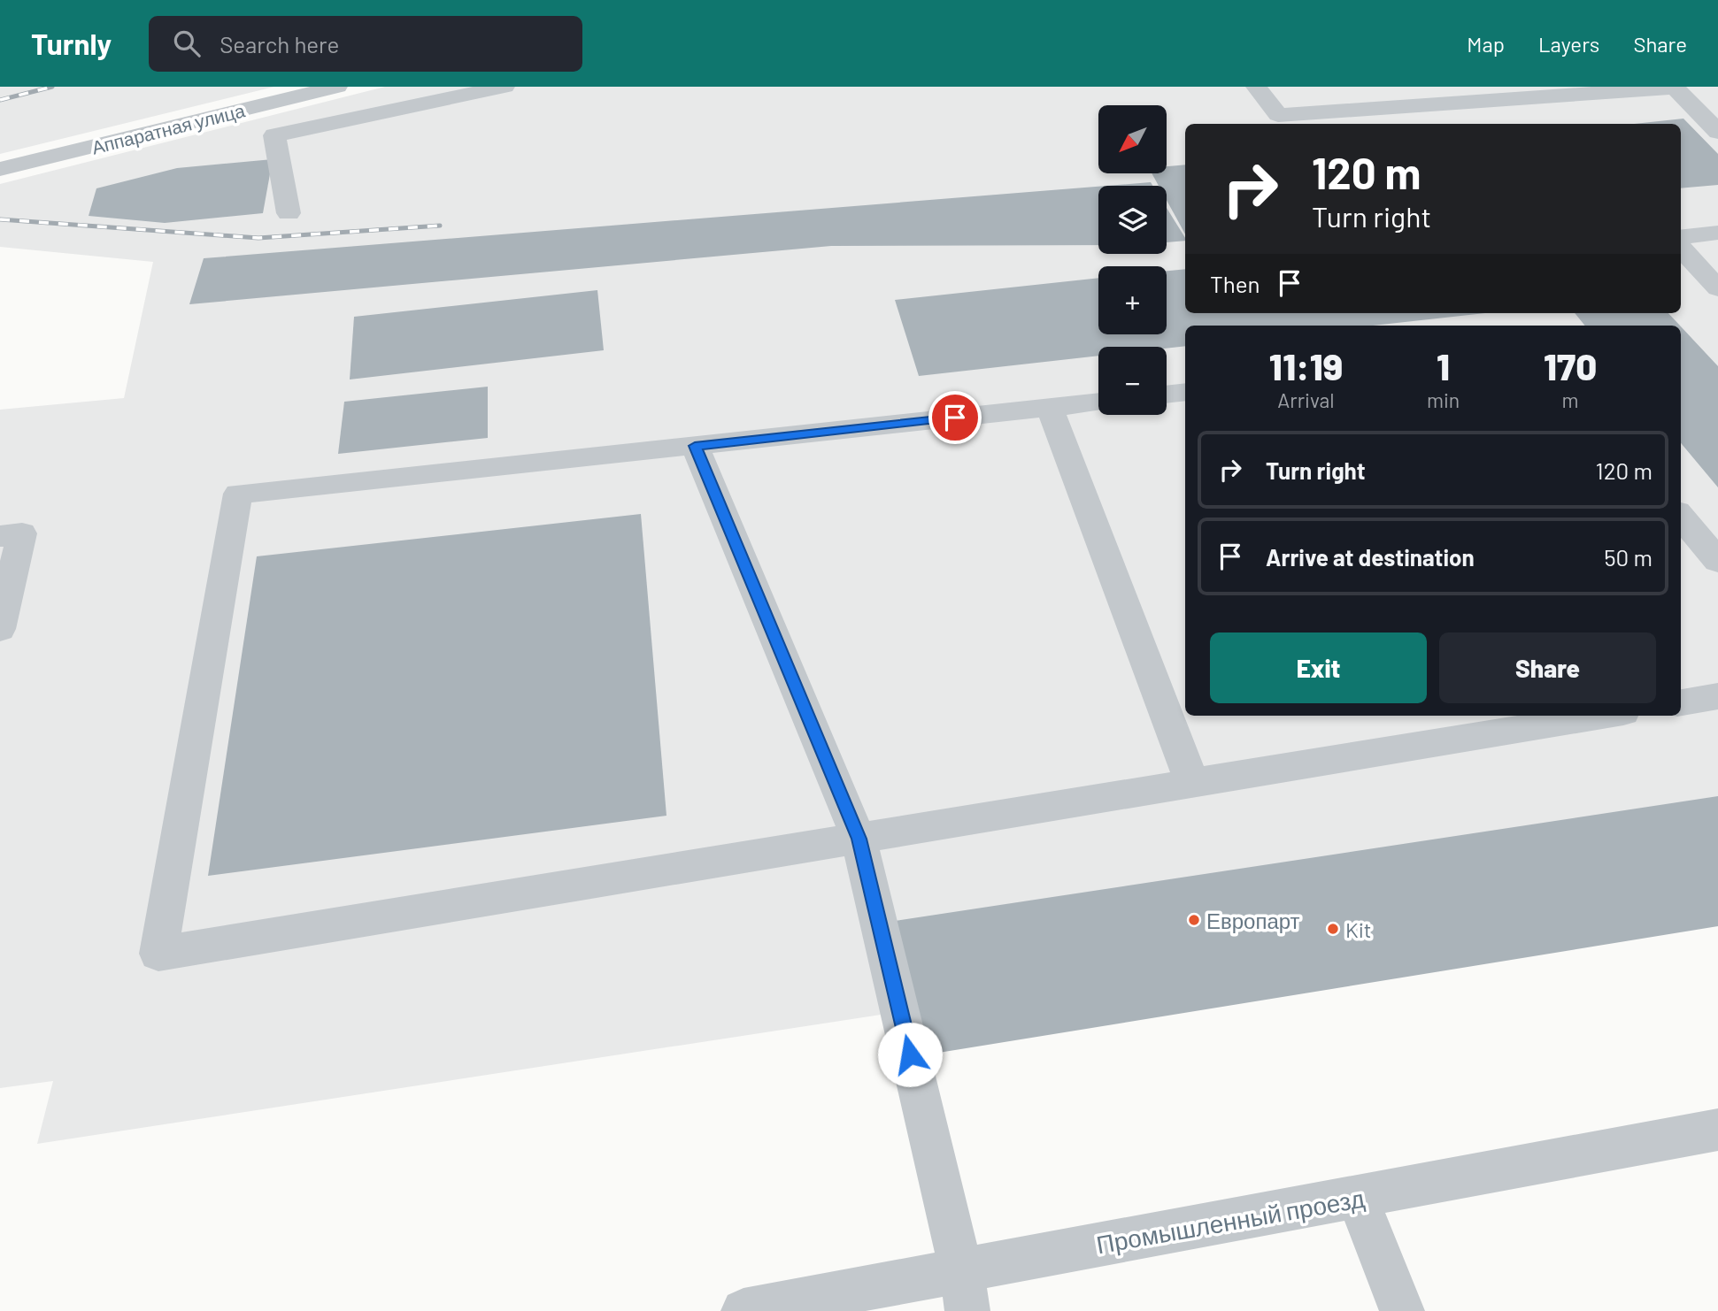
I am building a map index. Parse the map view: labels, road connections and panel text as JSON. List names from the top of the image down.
{
  "streets": {
    "street": ["Аппаратная улица", "Промышленный проезд"]
  },
  "places": ["Европарт", "Kit"],
  "north": "bottom left",
  "page": {
    "header": "Turnly",
    "search": "Search here",
    "nav": ["Map", "Layers", "Share"],
    "map_buttons": ["+", "−"],
    "turn": ["120 m", "Turn right"],
    "then": "Then",
    "eta": [
      "11:19",
      "Arrival",
      "1",
      "min",
      "170",
      "m"
    ],
    "list": [
      {
        "name": "Turn right",
        "value": "120 m"
      },
      {
        "name": "Arrive at destination",
        "value": "50 m"
      }
    ],
    "buttons": ["Exit", "Share"]
  }
}
